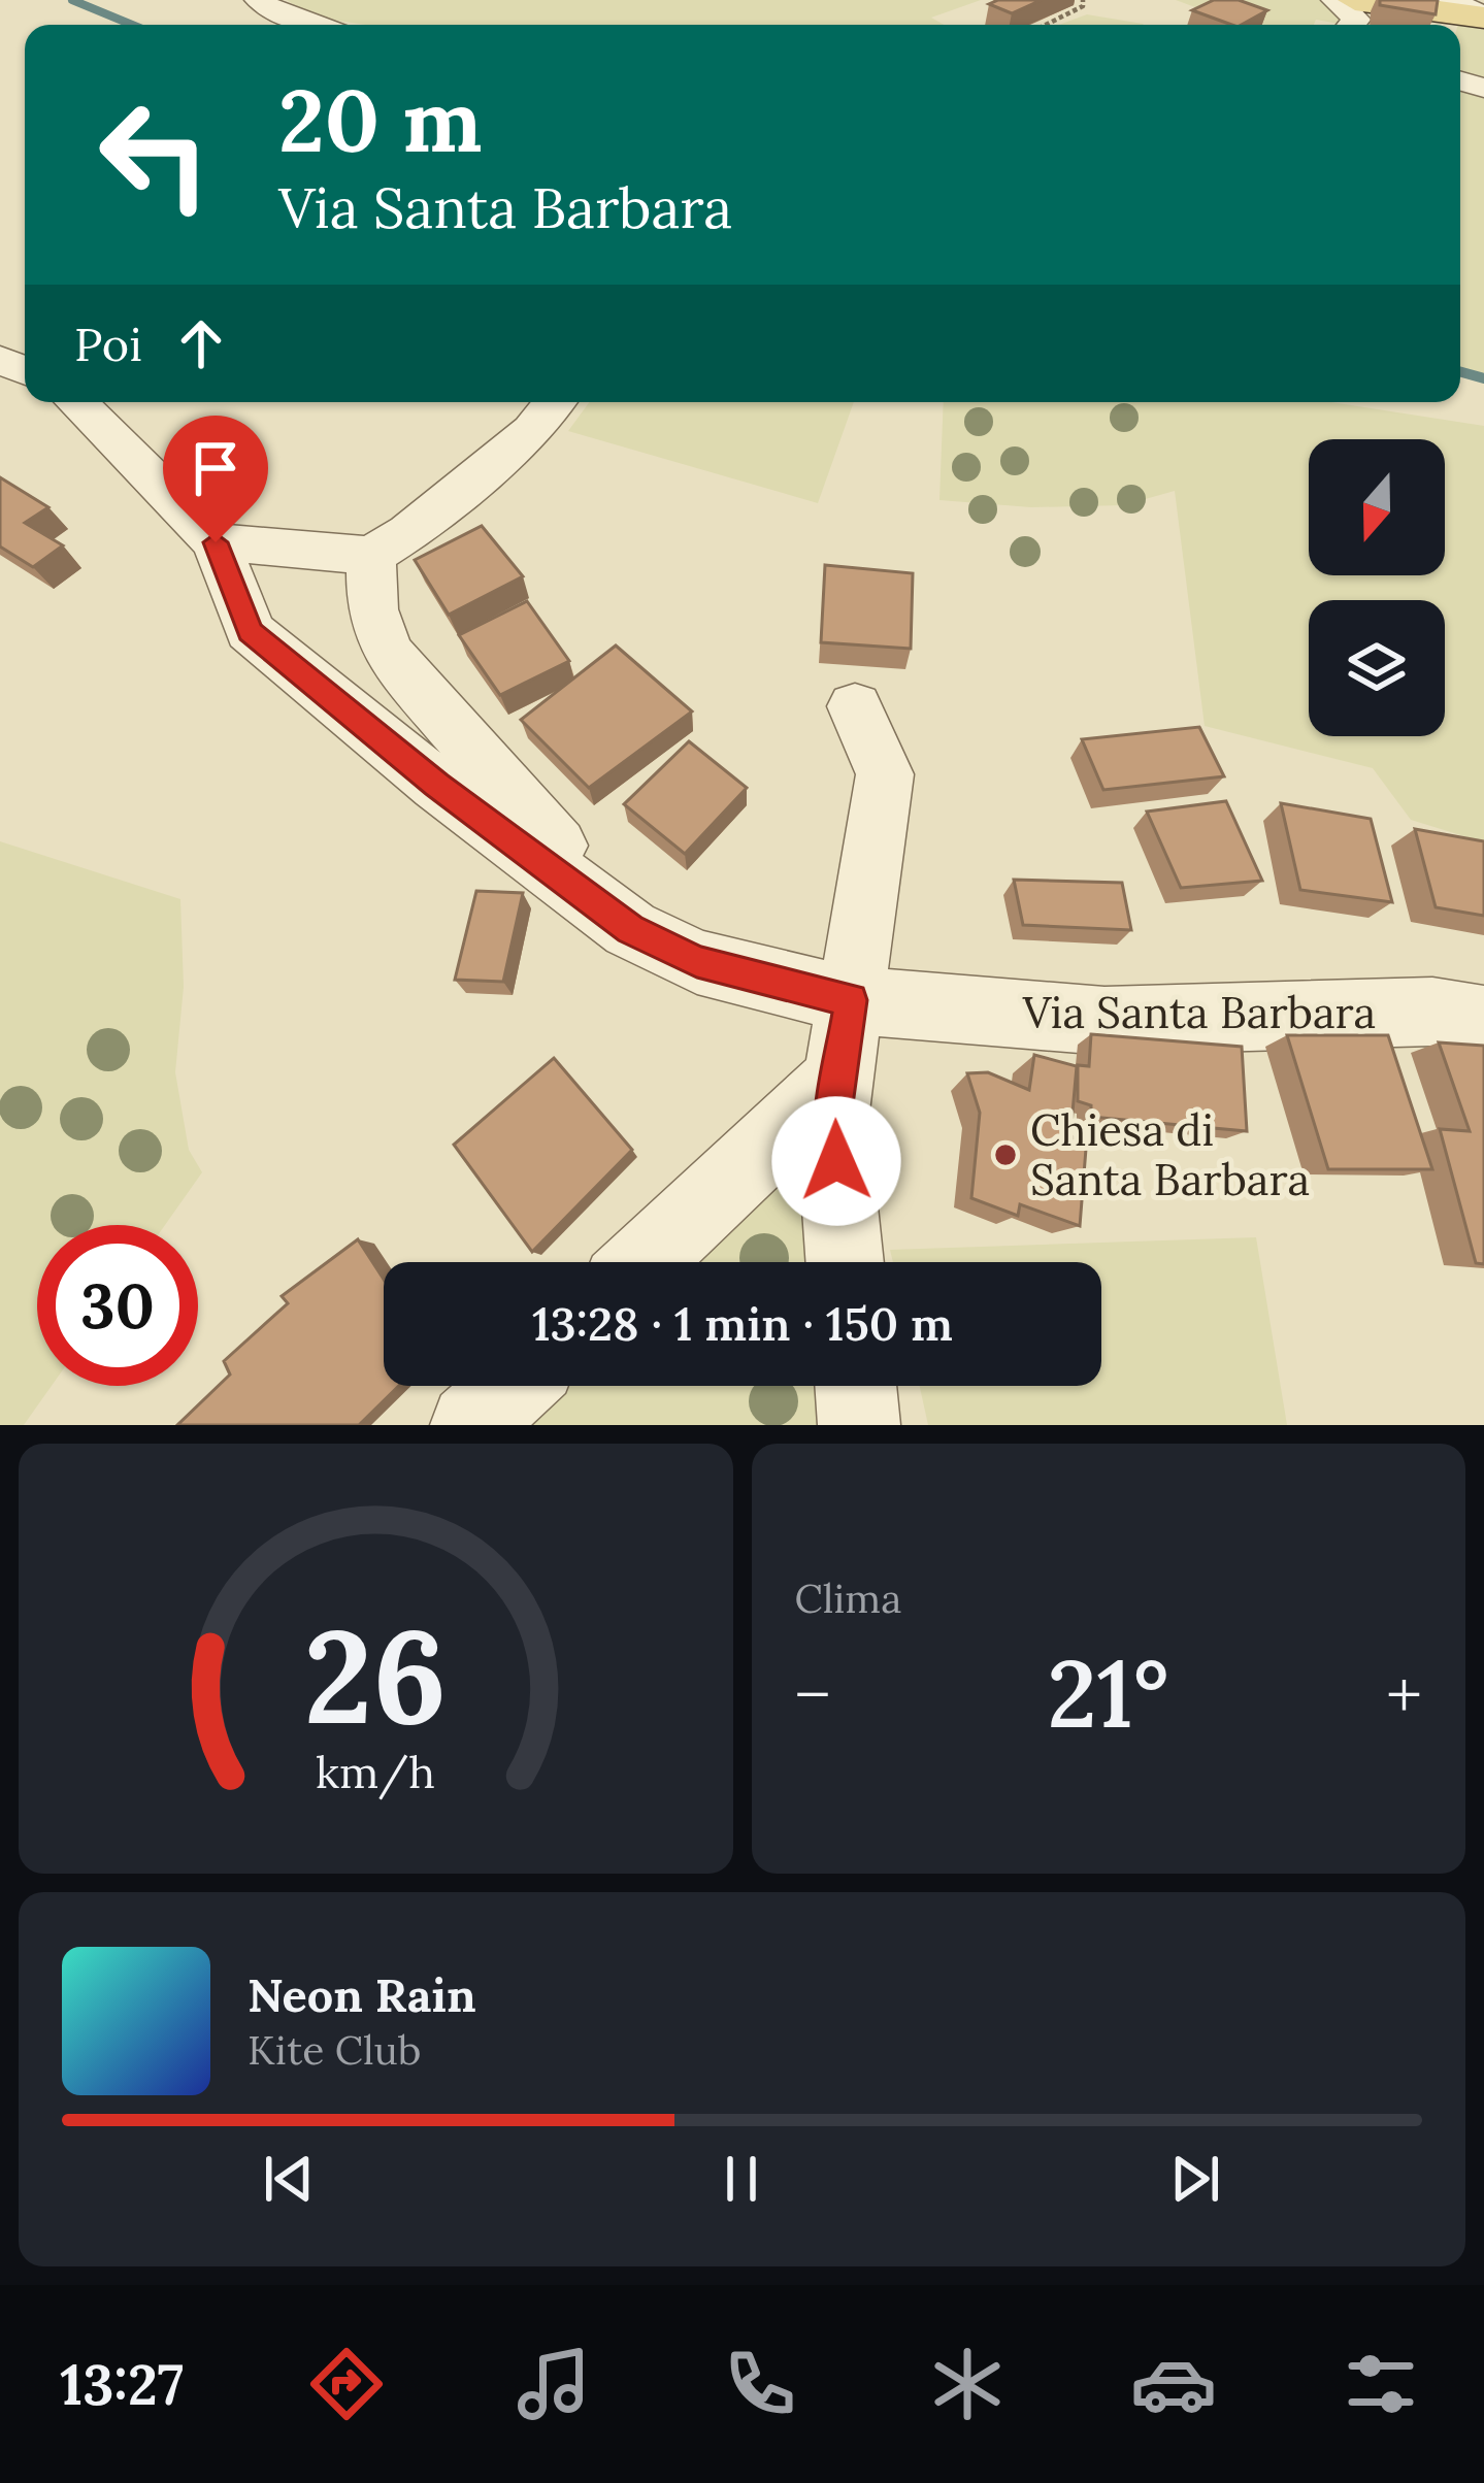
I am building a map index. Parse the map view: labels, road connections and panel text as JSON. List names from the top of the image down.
{
  "streets": {
    "street": ["Via Santa Barbara"]
  },
  "places": ["Chiesa di Santa Barbara"],
  "north": "bottom",
  "page": {
    "turn": ["20 m", "Via Santa Barbara"],
    "then": "Poi",
    "limit": "30",
    "trip": "13:28 · 1 min · 150 m",
    "tile": "Clima",
    "heat": ["−", "21°", "+"],
    "song": ["Neon Rain", "Kite Club"],
    "tabs": "13:27",
    "gauge": ["26", "km/h"]
  }
}
